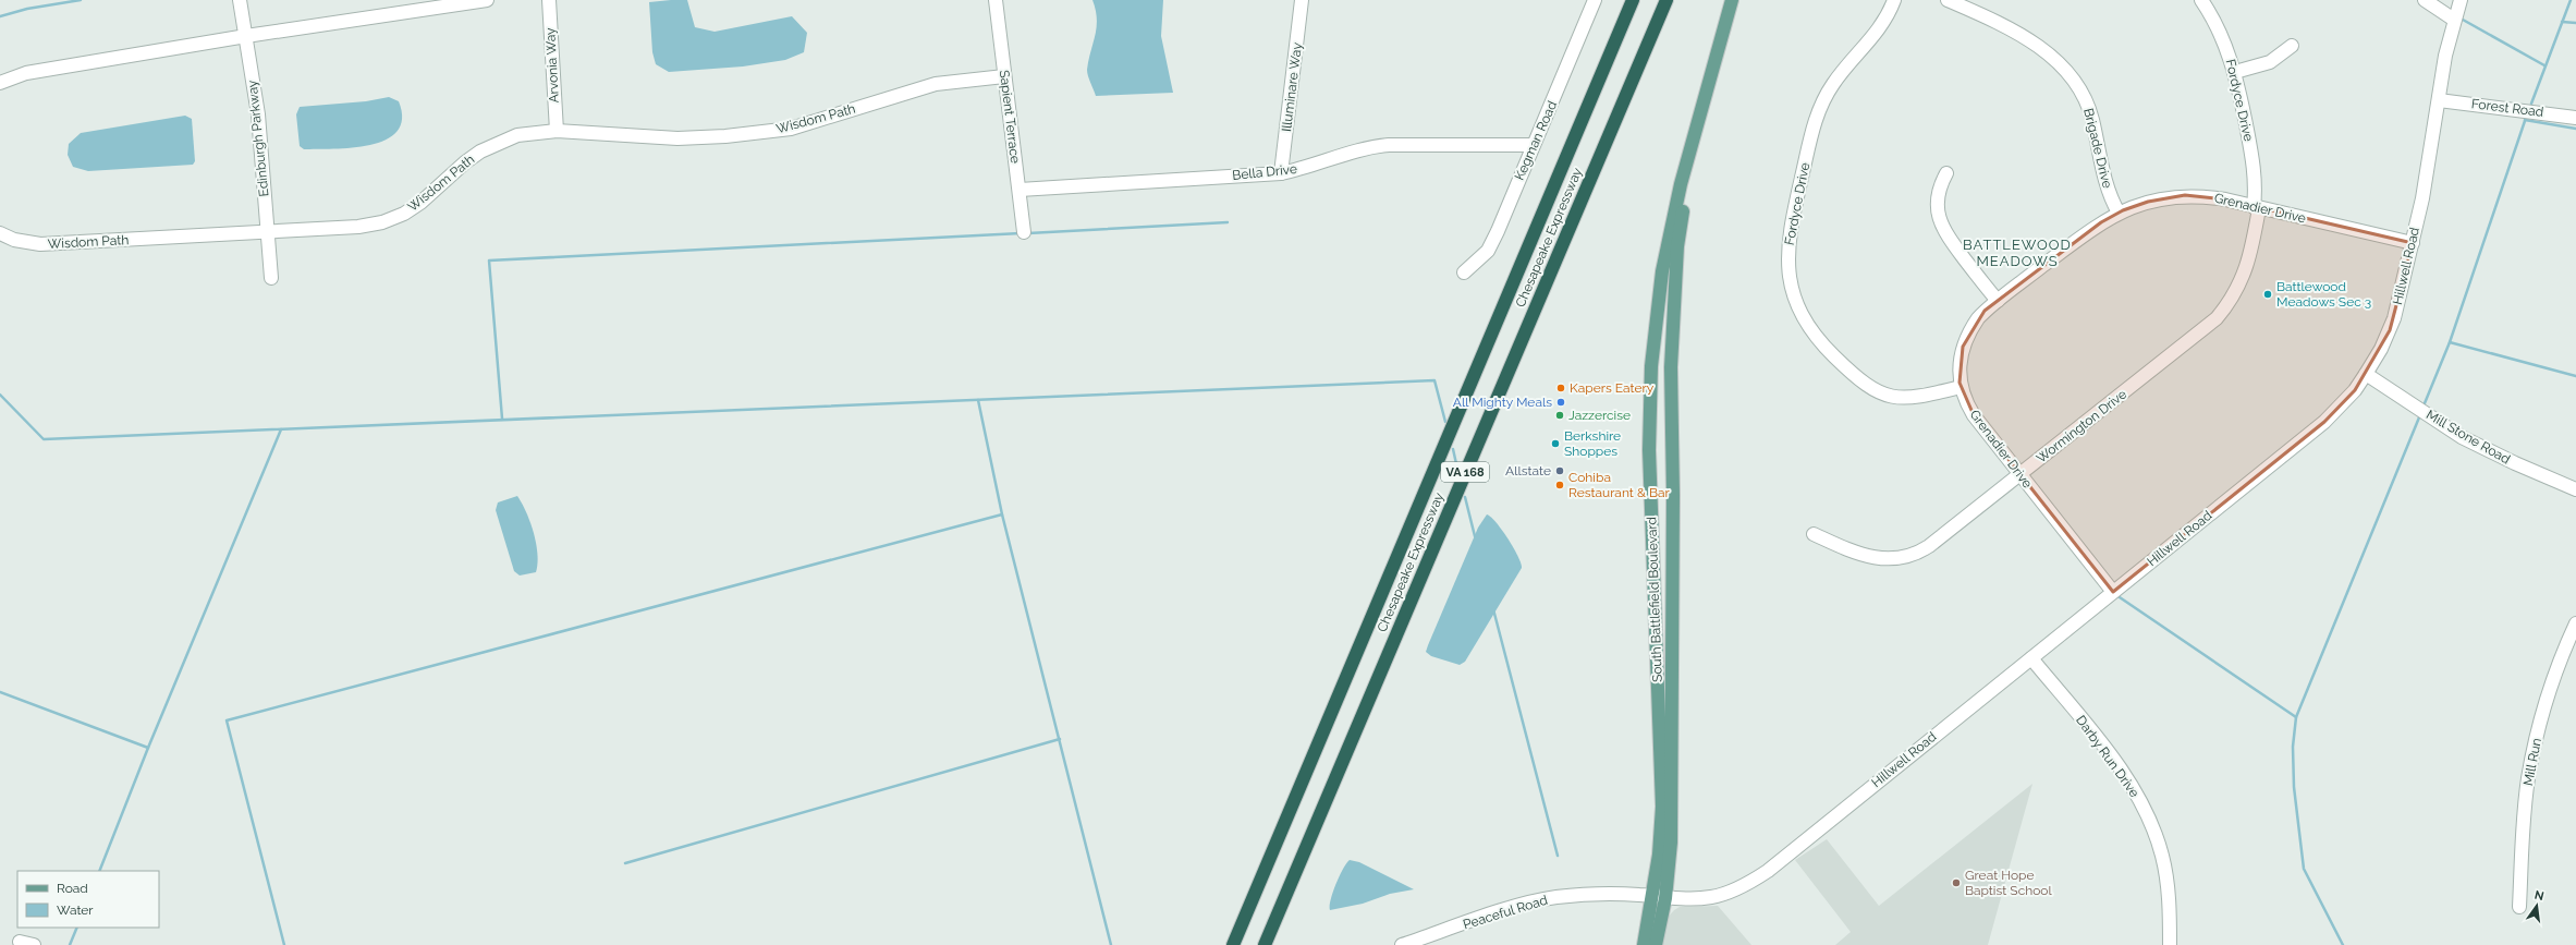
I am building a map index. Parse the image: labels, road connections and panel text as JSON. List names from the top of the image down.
{
  "streets": {
    "highway": ["Chesapeake Expressway", "VA 168"],
    "main road": ["South Battlefield Boulevard"],
    "street": [
      "Arvonia Way",
      "Illuminare Way",
      "Fordyce Drive",
      "Forest Road",
      "Sapient Terrace",
      "Wisdom Path",
      "Edinburgh Parkway",
      "Kegman Road",
      "Brigade Drive",
      "Bella Drive",
      "Grenadier Drive",
      "Hillwell Road",
      "Wormington Drive",
      "Mill Stone Road",
      "Darby Run Drive",
      "Mill Run",
      "Peaceful Road"
    ]
  },
  "crossings": [
    ["Arvonia Way", "Wisdom Path"],
    ["Illuminare Way", "Bella Drive"],
    ["Fordyce Drive", "Grenadier Drive"],
    ["Fordyce Drive", "Wormington Drive"],
    ["Forest Road", "Hillwell Road"],
    ["Sapient Terrace", "Wisdom Path"],
    ["Sapient Terrace", "Bella Drive"],
    ["Wisdom Path", "Edinburgh Parkway"],
    ["Kegman Road", "Bella Drive"],
    ["Brigade Drive", "Grenadier Drive"],
    ["Grenadier Drive", "Hillwell Road"],
    ["Grenadier Drive", "Wormington Drive"],
    ["Hillwell Road", "Mill Stone Road"],
    ["Hillwell Road", "South Battlefield Boulevard"],
    ["Hillwell Road", "Darby Run Drive"],
    ["Hillwell Road", "Peaceful Road"],
    ["South Battlefield Boulevard", "Peaceful Road"]
  ],
  "districts": ["BATTLEWOOD MEADOWS"],
  "places": [
    "Battlewood Meadows Sec 3",
    "Kapers Eatery",
    "All Mighty Meals",
    "Jazzercise",
    "Berkshire Shoppes",
    "Allstate",
    "Cohiba Restaurant & Bar",
    "Great Hope Baptist School"
  ],
  "legend": ["Road", "Water"],
  "north": "top"
}
